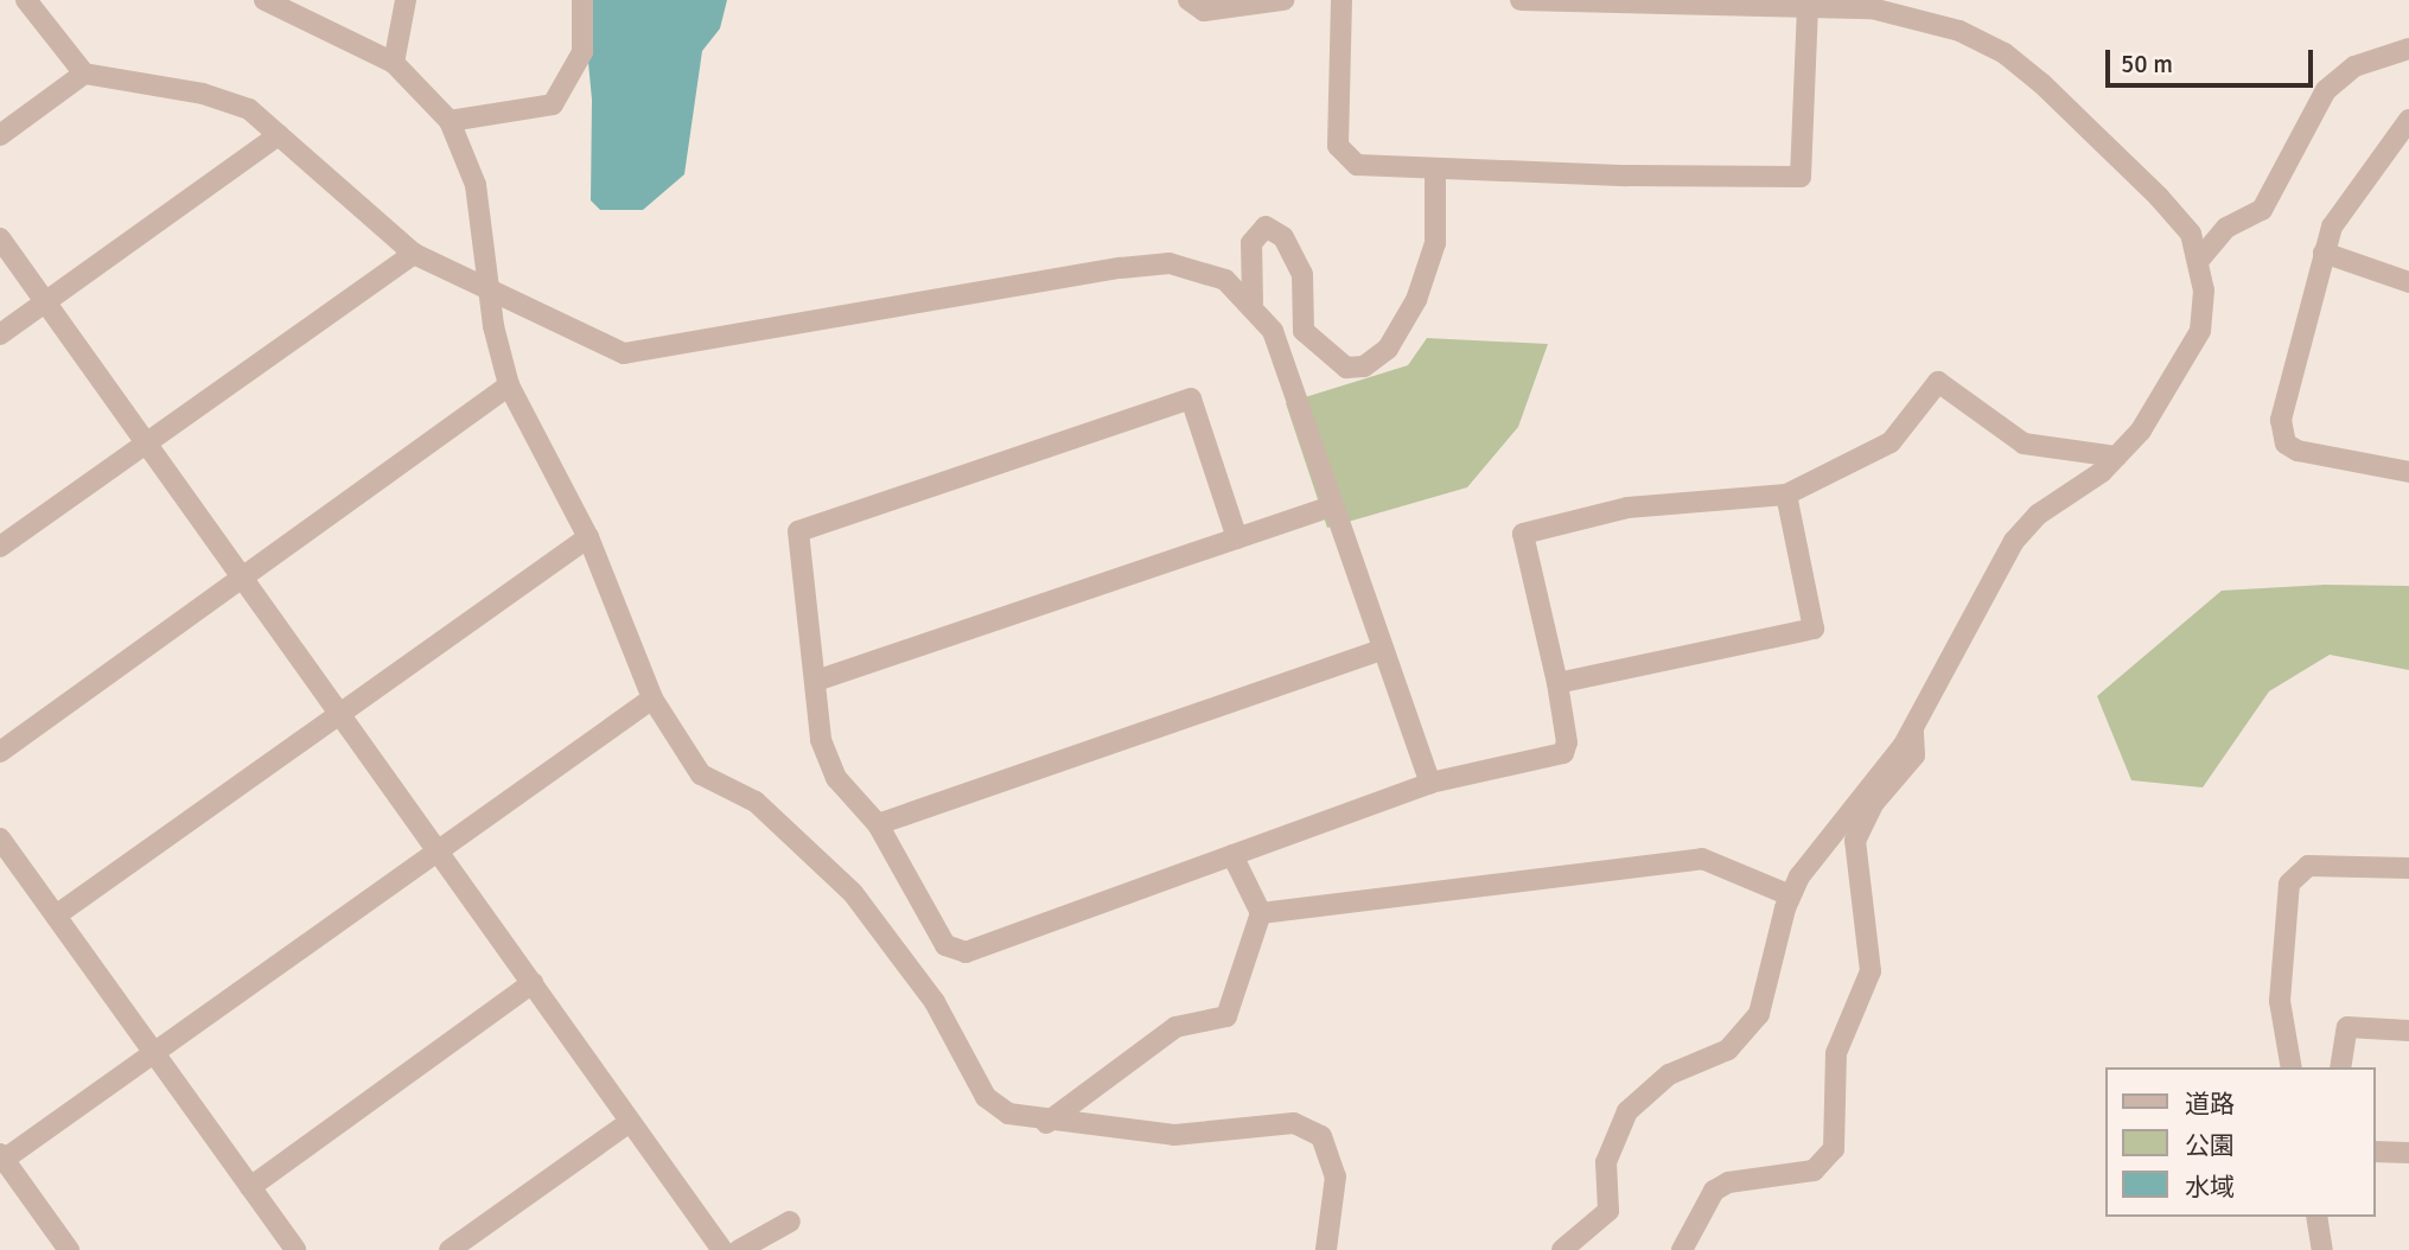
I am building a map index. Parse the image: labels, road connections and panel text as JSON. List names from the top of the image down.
{
  "legend": ["道路", "公園", "水域"],
  "scale_bar": "50 m"
}
